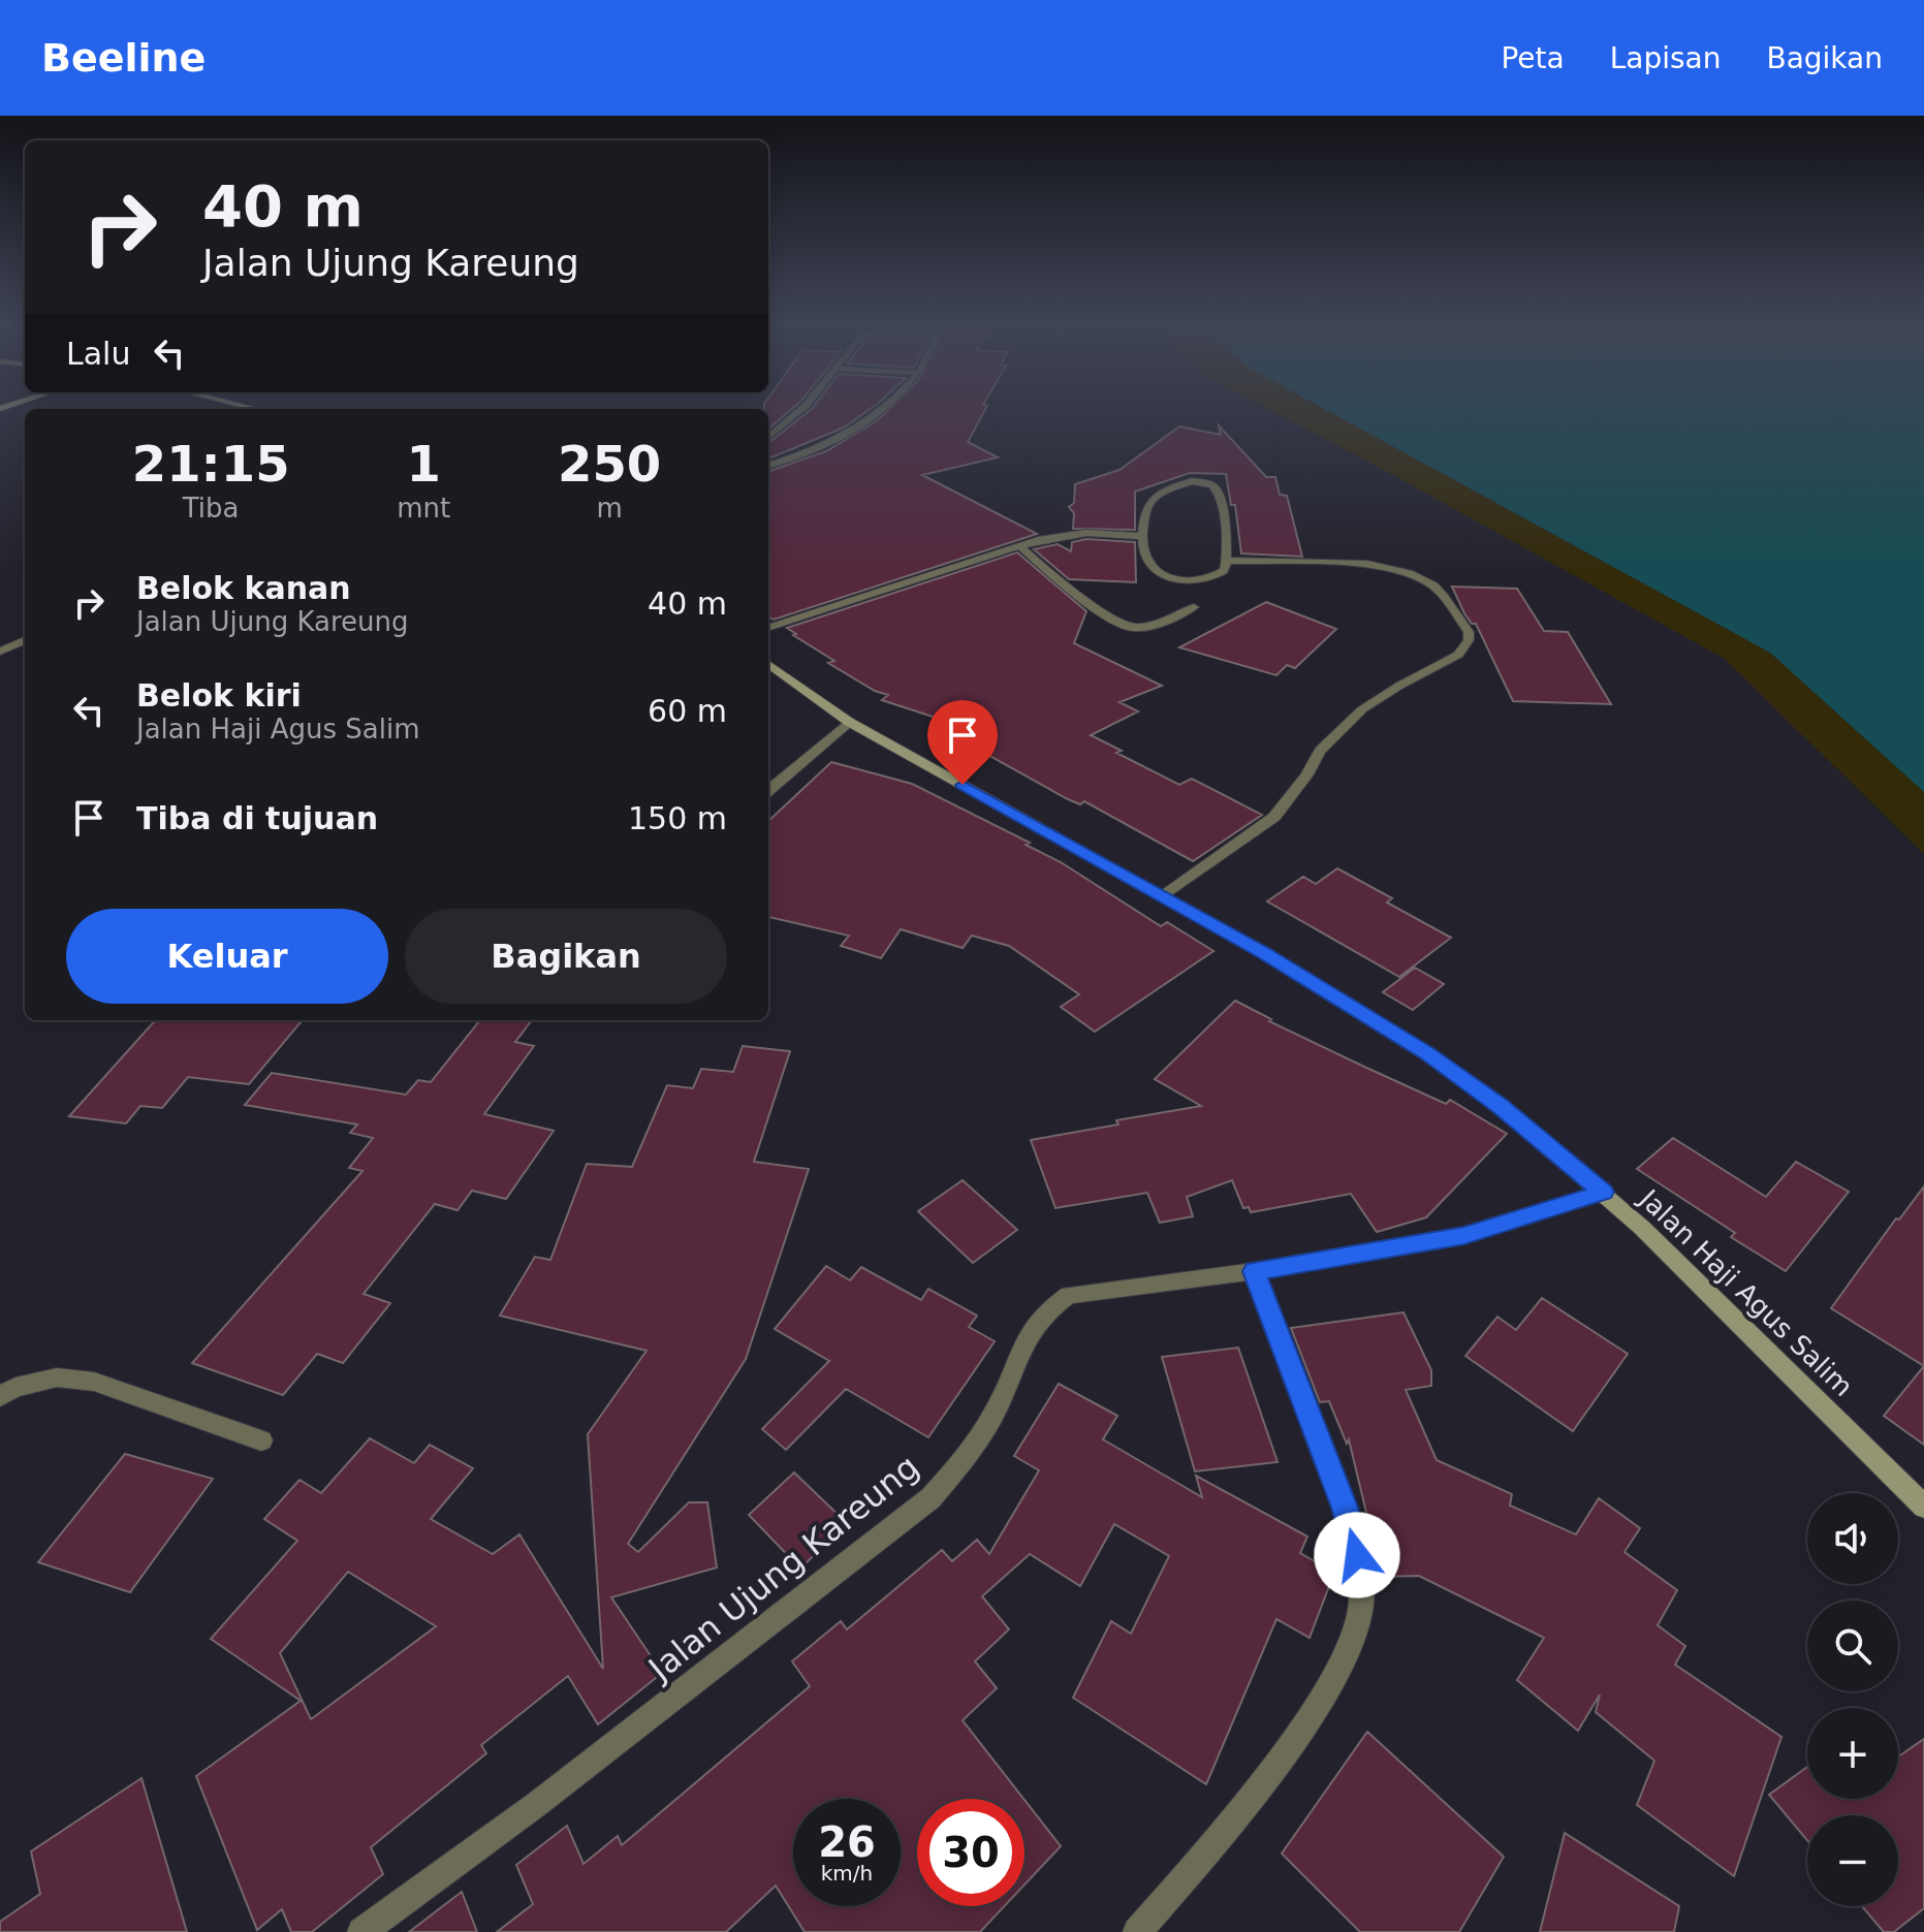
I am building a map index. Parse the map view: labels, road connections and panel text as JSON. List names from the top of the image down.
{
  "streets": {
    "main road": ["Jalan Haji Agus Salim"],
    "street": ["Jalan Ujung Kareung"]
  },
  "crossings": [
    ["Jalan Haji Agus Salim", "Jalan Ujung Kareung"]
  ],
  "page": {
    "header": "Beeline",
    "nav": ["Peta", "Lapisan", "Bagikan"],
    "turn": ["40 m", "Jalan Ujung Kareung"],
    "then": "Lalu",
    "eta": [
      "21:15",
      "Tiba",
      "1",
      "mnt",
      "250",
      "m"
    ],
    "list": [
      {
        "name": "Belok kanan",
        "note": "Jalan Ujung Kareung",
        "value": "40 m"
      },
      {
        "name": "Belok kiri",
        "note": "Jalan Haji Agus Salim",
        "value": "60 m"
      },
      {
        "name": "Tiba di tujuan",
        "value": "150 m"
      }
    ],
    "buttons": ["Keluar", "Bagikan"],
    "map_buttons": ["+", "−"],
    "speed": "26 km/h",
    "limit": "30"
  }
}
